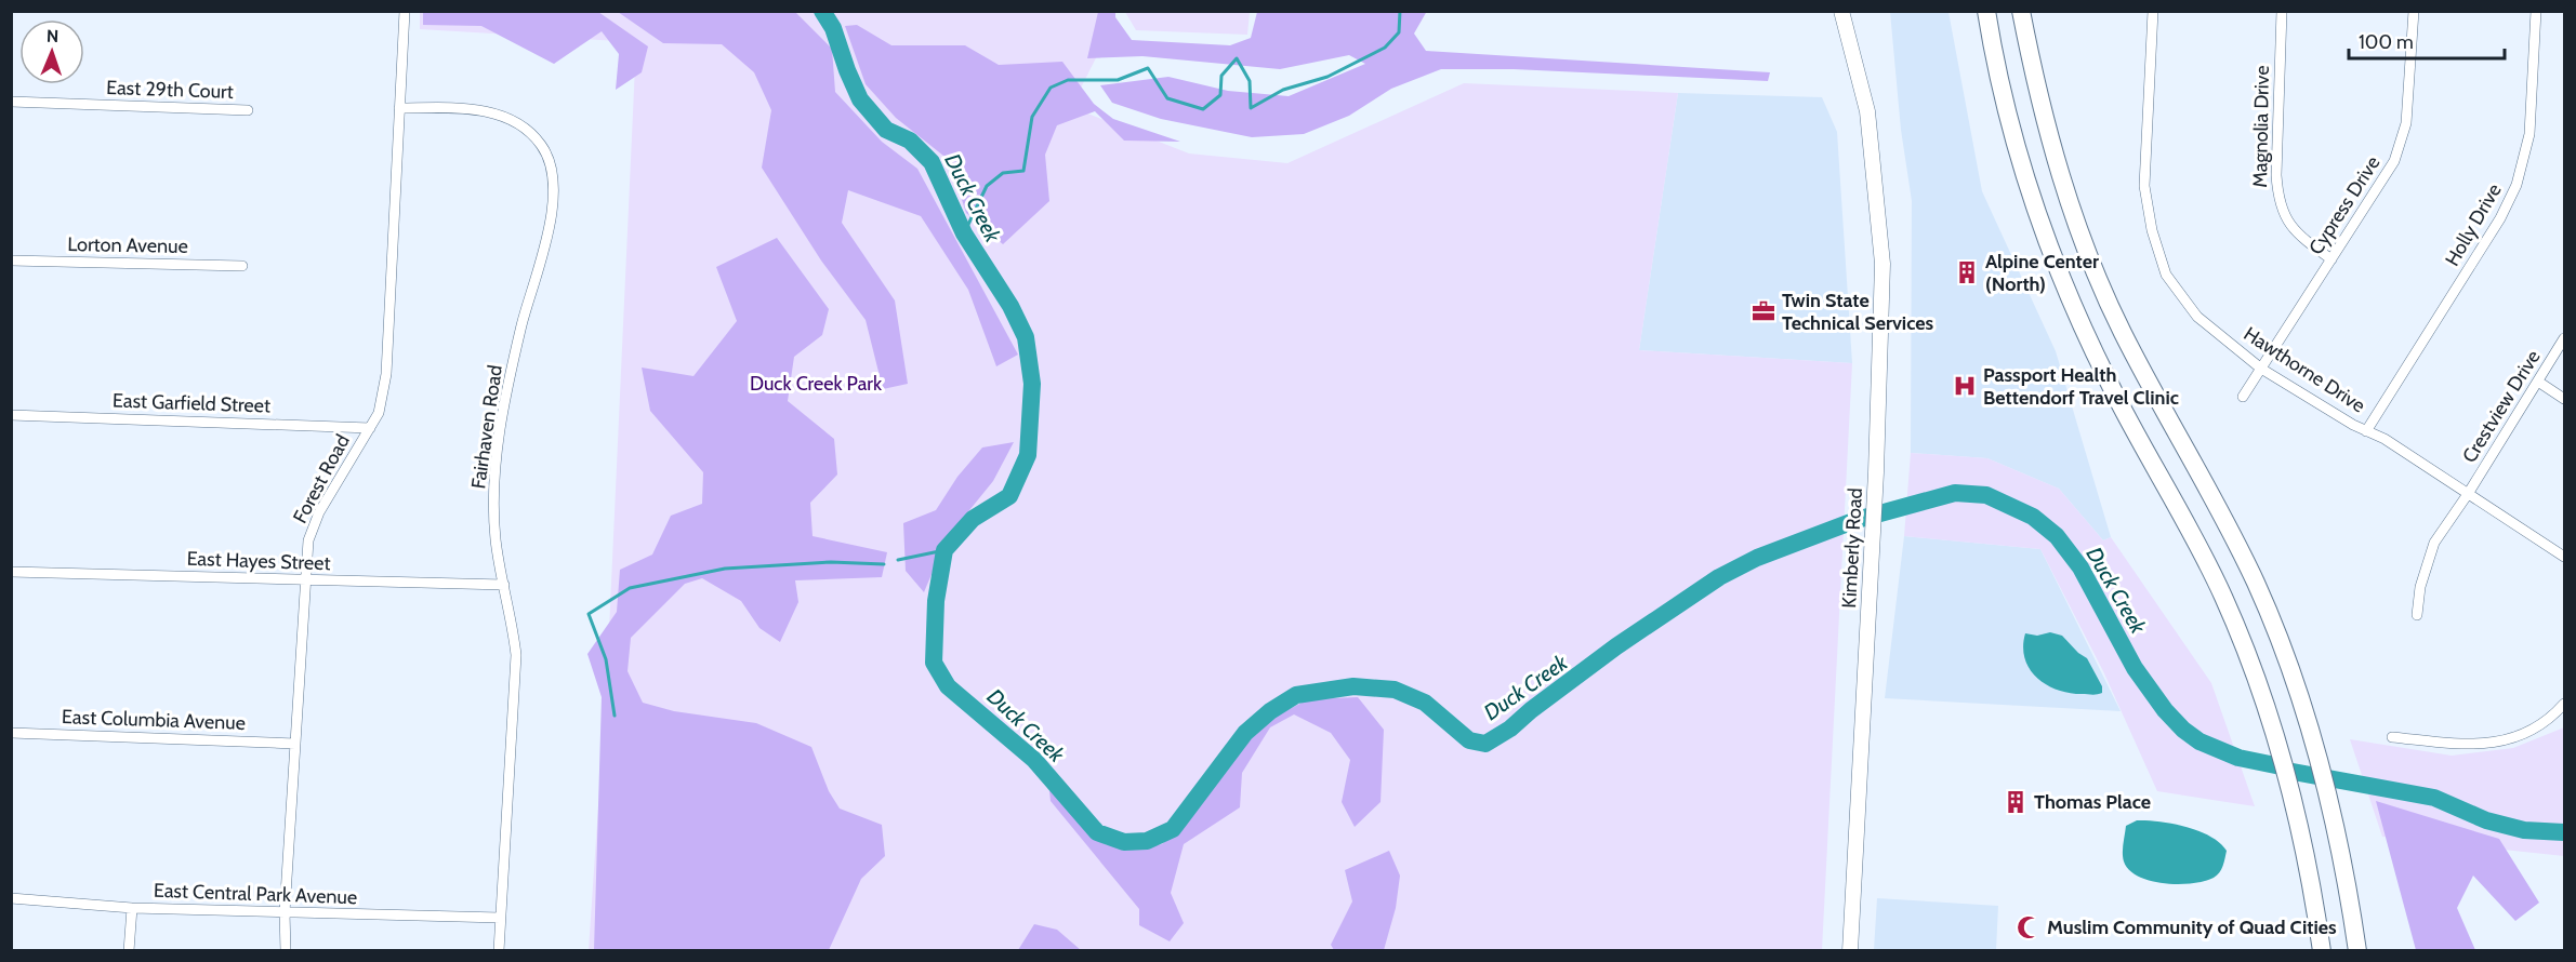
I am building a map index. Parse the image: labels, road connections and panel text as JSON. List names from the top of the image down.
{
  "streets": {
    "main road": ["Kimberly Road"],
    "street": [
      "East 29th Court",
      "Magnolia Drive",
      "Cypress Drive",
      "Holly Drive",
      "Lorton Avenue",
      "Hawthorne Drive",
      "East Garfield Street",
      "Crestview Drive",
      "Fairhaven Road",
      "Forest Road",
      "East Hayes Street",
      "East Columbia Avenue",
      "East Central Park Avenue"
    ]
  },
  "crossings": [
    ["Magnolia Drive", "Cypress Drive"],
    ["Cypress Drive", "Hawthorne Drive"],
    ["Holly Drive", "Hawthorne Drive"],
    ["Hawthorne Drive", "Crestview Drive"],
    ["East Garfield Street", "Forest Road"],
    ["Fairhaven Road", "Forest Road"],
    ["Fairhaven Road", "East Hayes Street"],
    ["Fairhaven Road", "East Central Park Avenue"],
    ["Forest Road", "East Hayes Street"],
    ["Forest Road", "East Columbia Avenue"],
    ["Forest Road", "East Central Park Avenue"]
  ],
  "water": ["Duck Creek"],
  "parks": ["Duck Creek Park"],
  "places": {
    "building": ["Alpine Center (North)", "Thomas Place"],
    "office": ["Twin State Technical Services"],
    "hospital": ["Passport Health Bettendorf Travel Clinic"],
    "mosque": ["Muslim Community of Quad Cities"]
  },
  "scale_bar": "100 m",
  "north": "top"
}
